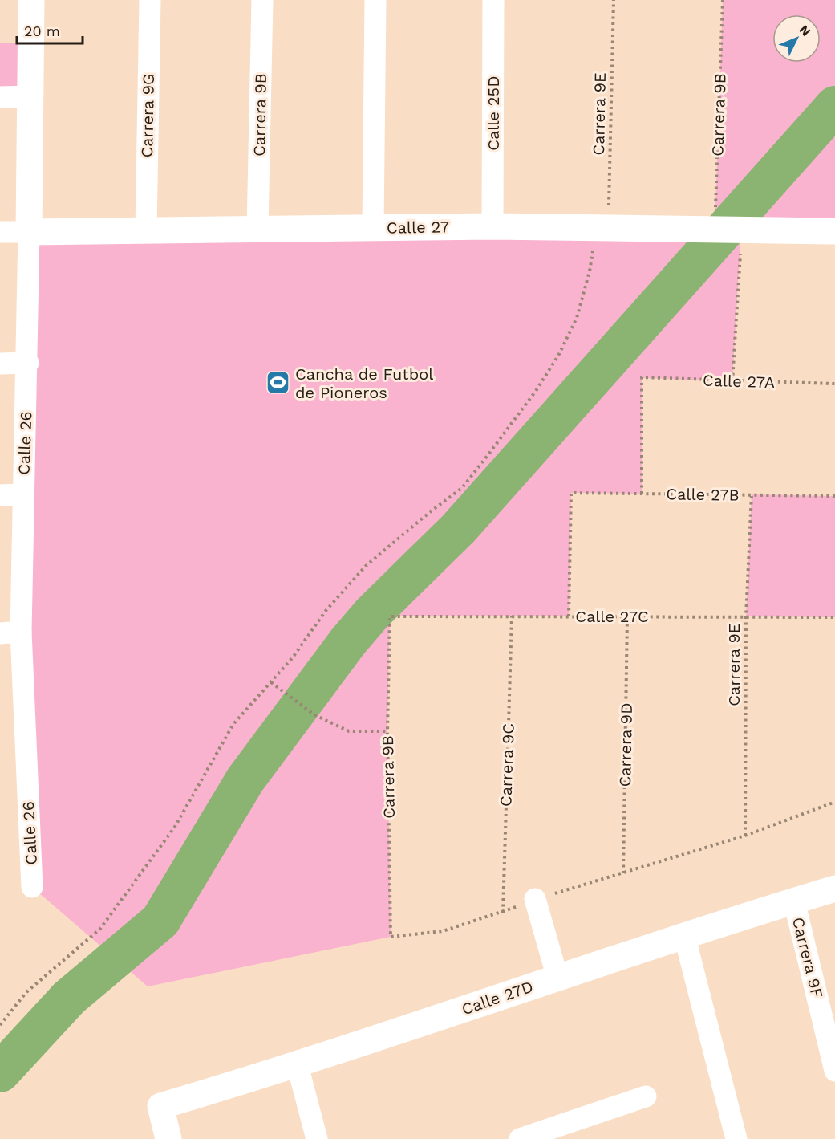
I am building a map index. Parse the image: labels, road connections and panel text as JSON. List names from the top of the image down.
{
  "streets": {
    "street": [
      "Calle 25D",
      "Carrera 9B",
      "Carrera 9G",
      "Calle 27",
      "Calle 26",
      "Carrera 9F",
      "Calle 27D"
    ],
    "path": [
      "Carrera 9E",
      "Calle 27A",
      "Calle 27B",
      "Calle 27C",
      "Carrera 9D",
      "Carrera 9C"
    ]
  },
  "crossings": [
    ["Calle 25D", "Calle 27"],
    ["Carrera 9E", "Calle 27"],
    ["Carrera 9E", "Calle 27B"],
    ["Carrera 9E", "Calle 27C"],
    ["Carrera 9B", "Calle 27"],
    ["Carrera 9B", "Calle 27C"],
    ["Carrera 9B", "Carrera 9C"],
    ["Carrera 9G", "Calle 27"],
    ["Calle 27", "Calle 26"],
    ["Calle 27A", "Calle 27B"],
    ["Calle 27B", "Calle 27C"],
    ["Calle 27C", "Carrera 9D"],
    ["Calle 27C", "Carrera 9C"],
    ["Carrera 9F", "Calle 27D"]
  ],
  "places": {
    "sports": ["Cancha de Futbol de Pioneros"]
  },
  "scale_bar": "20 m",
  "north": "top right"
}
